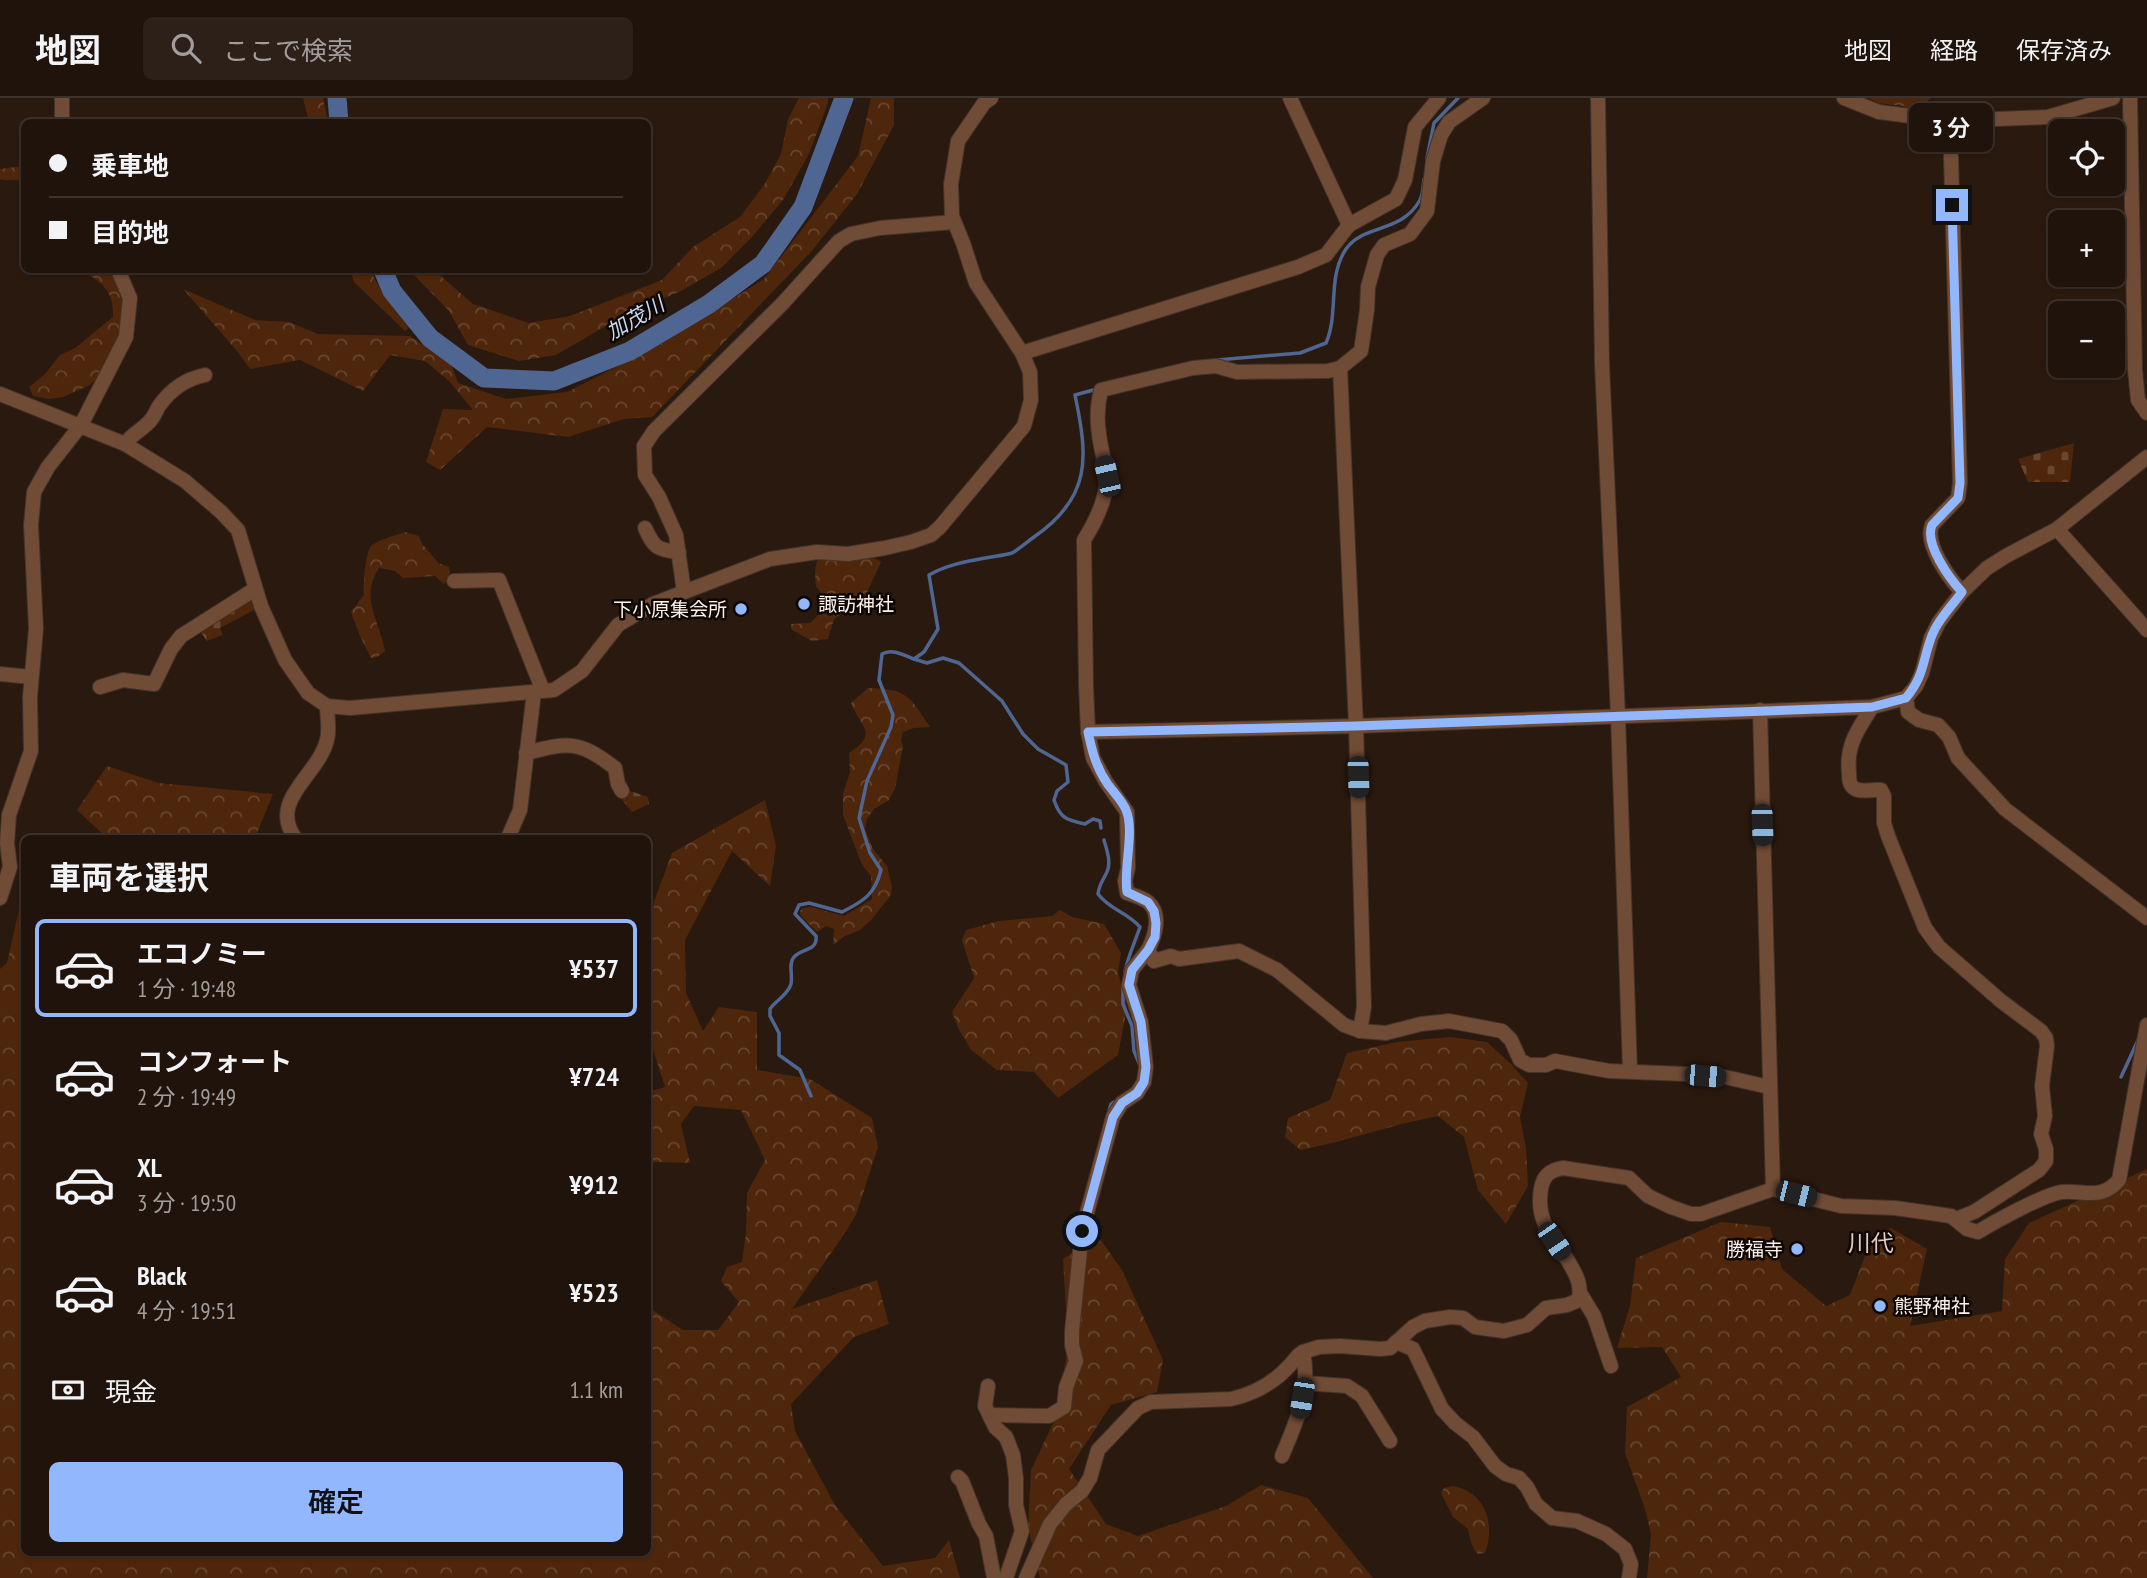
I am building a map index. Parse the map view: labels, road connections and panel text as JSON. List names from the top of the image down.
{
  "districts": ["川代"],
  "water": ["加茂川"],
  "places": [
    "諏訪神社",
    "下小原集会所",
    "勝福寺",
    "熊野神社"
  ],
  "page": {
    "header": "地図",
    "search": "ここで検索",
    "nav": ["地図", "経路", "保存済み"],
    "bubble": "3 分",
    "map_buttons": ["+", "−"],
    "banner": ["乗車地", "目的地"],
    "heading": "車両を選択",
    "list": [
      {
        "name": "エコノミー",
        "note": "1 分 · 19:48",
        "value": "¥537"
      },
      {
        "name": "コンフォート",
        "note": "2 分 · 19:49",
        "value": "¥724"
      },
      {
        "name": "XL",
        "note": "3 分 · 19:50",
        "value": "¥912"
      },
      {
        "name": "Black",
        "note": "4 分 · 19:51",
        "value": "¥523"
      }
    ],
    "pay": ["現金", "1.1 km"],
    "buttons": "確定"
  }
}
